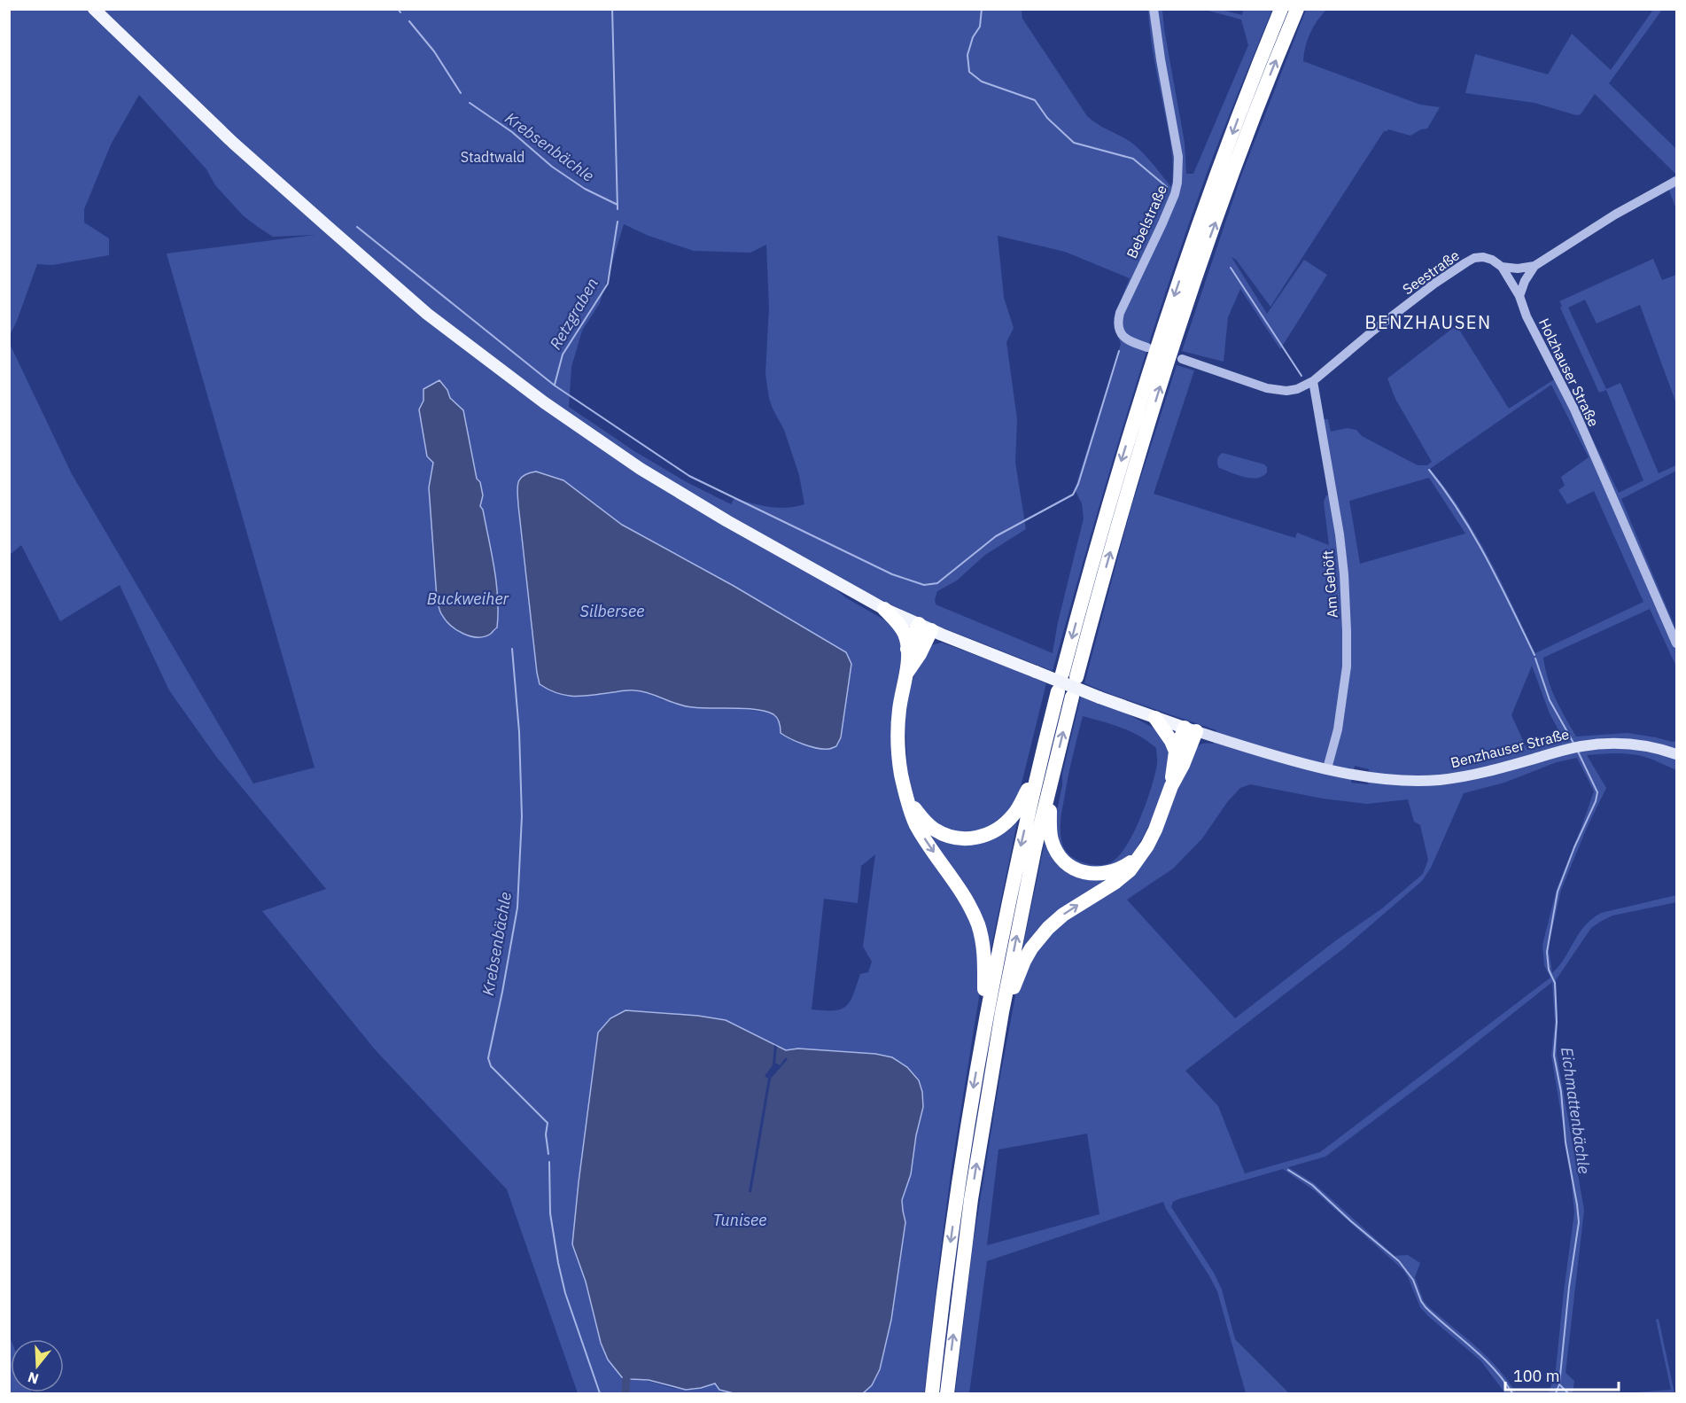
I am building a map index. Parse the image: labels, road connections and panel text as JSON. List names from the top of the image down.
{
  "streets": {
    "main road": ["Benzhauser Straße"],
    "street": [
      "Bebelstraße",
      "Seestraße",
      "Holzhauser Straße",
      "Am Gehöft"
    ]
  },
  "crossings": [
    ["Seestraße", "Am Gehöft"],
    ["Am Gehöft", "Benzhauser Straße"]
  ],
  "districts": ["BENZHAUSEN"],
  "water": [
    "Krebsenbächle",
    "Retzgraben",
    "Buckweiher",
    "Silbersee",
    "Eichmattenbächle",
    "Tunisee"
  ],
  "parks": ["Stadtwald"],
  "scale_bar": "100 m",
  "north": "bottom"
}
